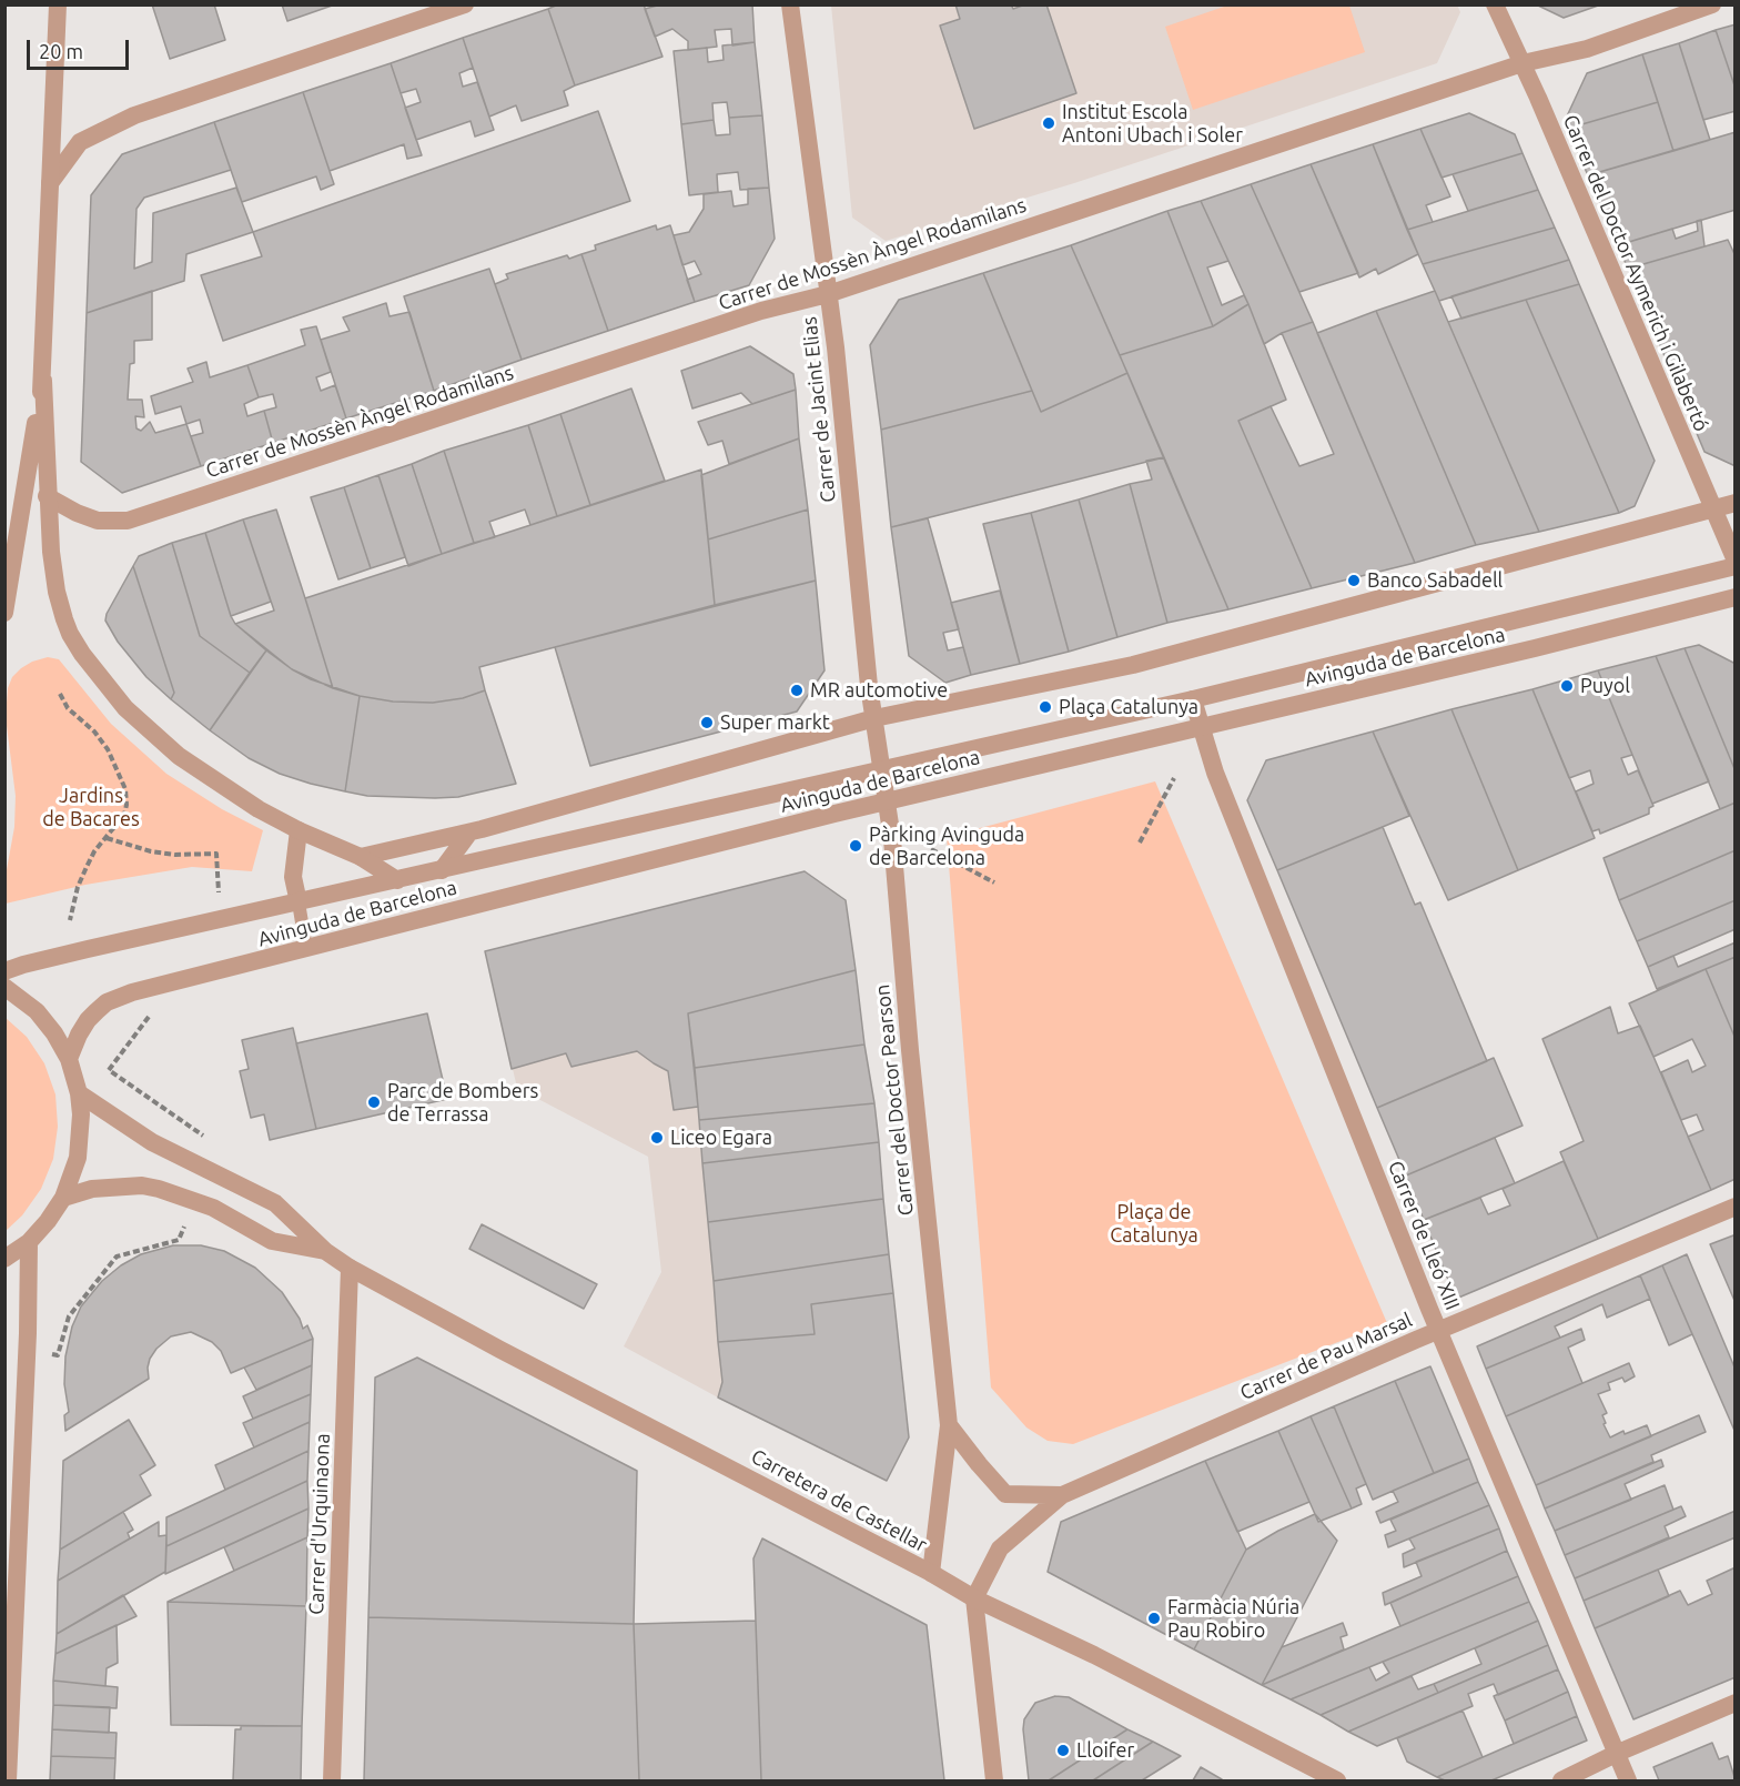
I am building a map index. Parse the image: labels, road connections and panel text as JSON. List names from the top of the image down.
{
  "streets": {
    "street": [
      "Carrer de Mossèn Àngel Rodamilans",
      "Carrer del Doctor Aymerich i Gilabertó",
      "Carrer de Jacint Elias",
      "Avinguda de Barcelona",
      "Carrer del Doctor Pearson",
      "Carrer de Lleó XIII",
      "Carrer de Pau Marsal",
      "Carretera de Castellar",
      "Carrer d'Urquinaona"
    ]
  },
  "crossings": [
    ["Carrer de Mossèn Àngel Rodamilans", "Carrer del Doctor Aymerich i Gilabertó"],
    ["Carrer de Mossèn Àngel Rodamilans", "Carrer de Jacint Elias"],
    ["Carrer de Mossèn Àngel Rodamilans", "Avinguda de Barcelona"],
    ["Carrer de Jacint Elias", "Avinguda de Barcelona"],
    ["Carrer de Jacint Elias", "Carrer del Doctor Pearson"],
    ["Avinguda de Barcelona", "Carrer del Doctor Pearson"],
    ["Avinguda de Barcelona", "Carrer de Lleó XIII"],
    ["Carrer del Doctor Pearson", "Carretera de Castellar"],
    ["Carrer de Lleó XIII", "Carrer de Pau Marsal"],
    ["Carrer de Pau Marsal", "Carretera de Castellar"],
    ["Carretera de Castellar", "Carrer d'Urquinaona"]
  ],
  "parks": ["Jardins de Bacares", "Plaça de Catalunya"],
  "places": [
    "Institut Escola Antoni Ubach i Soler",
    "Banco Sabadell",
    "Puyol",
    "MR automotive",
    "Plaça Catalunya",
    "Super markt",
    "Pàrking Avinguda de Barcelona",
    "Parc de Bombers de Terrassa",
    "Liceo Egara",
    "Farmàcia Núria Pau Robiro",
    "Lloifer"
  ],
  "scale_bar": "20 m"
}
